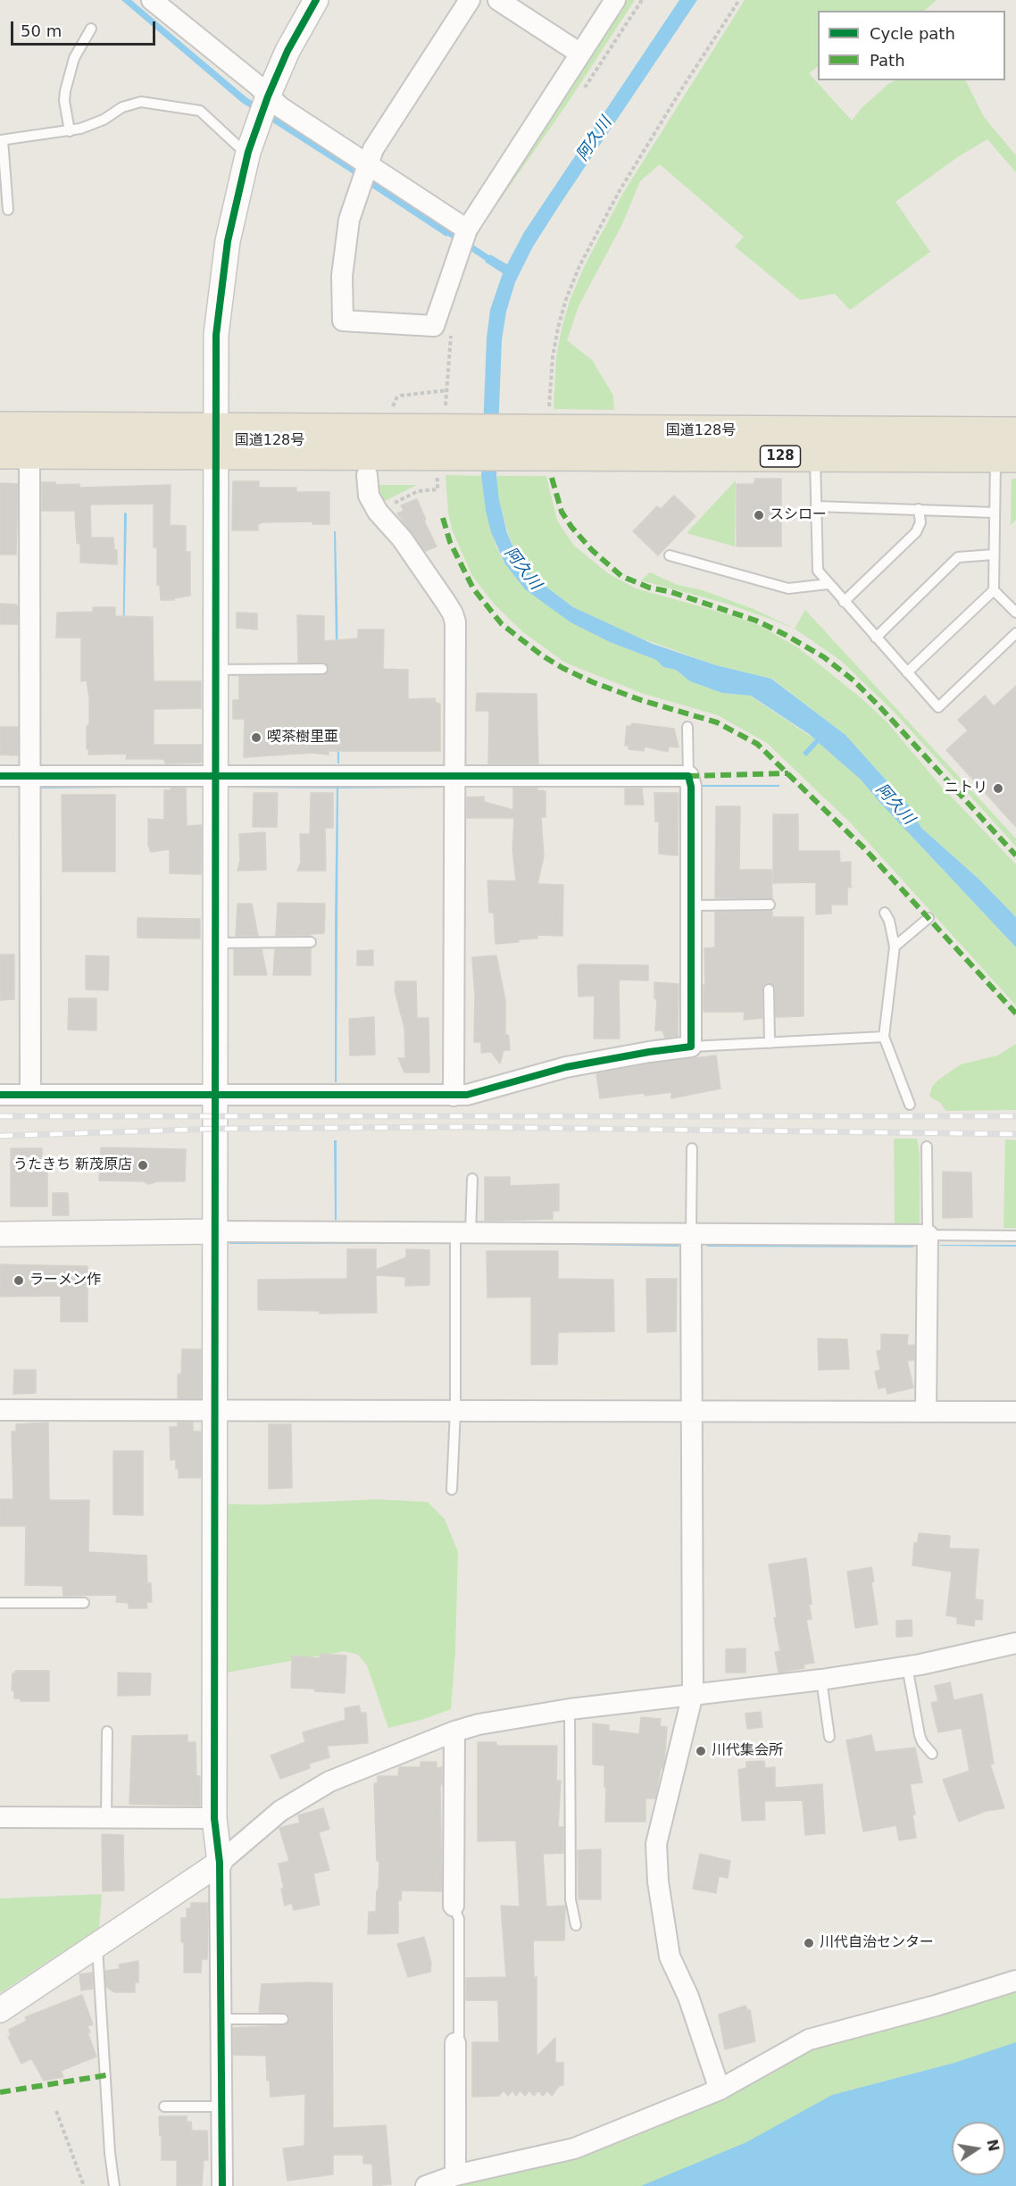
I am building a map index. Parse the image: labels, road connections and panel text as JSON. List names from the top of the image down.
{
  "streets": {
    "highway": ["国道128号", "128"]
  },
  "water": ["阿久川"],
  "places": [
    "スシロー",
    "喫茶樹里亜",
    "ニトリ",
    "うたきち 新茂原店",
    "ラーメン作",
    "川代集会所",
    "川代自治センター"
  ],
  "legend": ["Cycle path", "Path"],
  "scale_bar": "50 m",
  "north": "right"
}
